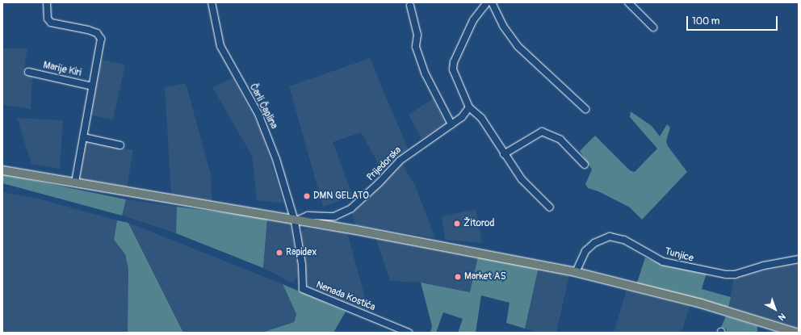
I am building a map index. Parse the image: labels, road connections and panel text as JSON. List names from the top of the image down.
{
  "streets": {
    "street": [
      "Marije Kiri",
      "Čarli Čaplina",
      "Prijedorska",
      "Tunjice",
      "Nenada Kostića"
    ]
  },
  "crossings": [
    ["Čarli Čaplina", "Prijedorska"],
    ["Čarli Čaplina", "Nenada Kostića"],
    ["Prijedorska", "Nenada Kostića"]
  ],
  "places": [
    "DMN GELATO",
    "Žitorod",
    "Rapidex",
    "Market AS"
  ],
  "scale_bar": "100 m",
  "north": "bottom right"
}
